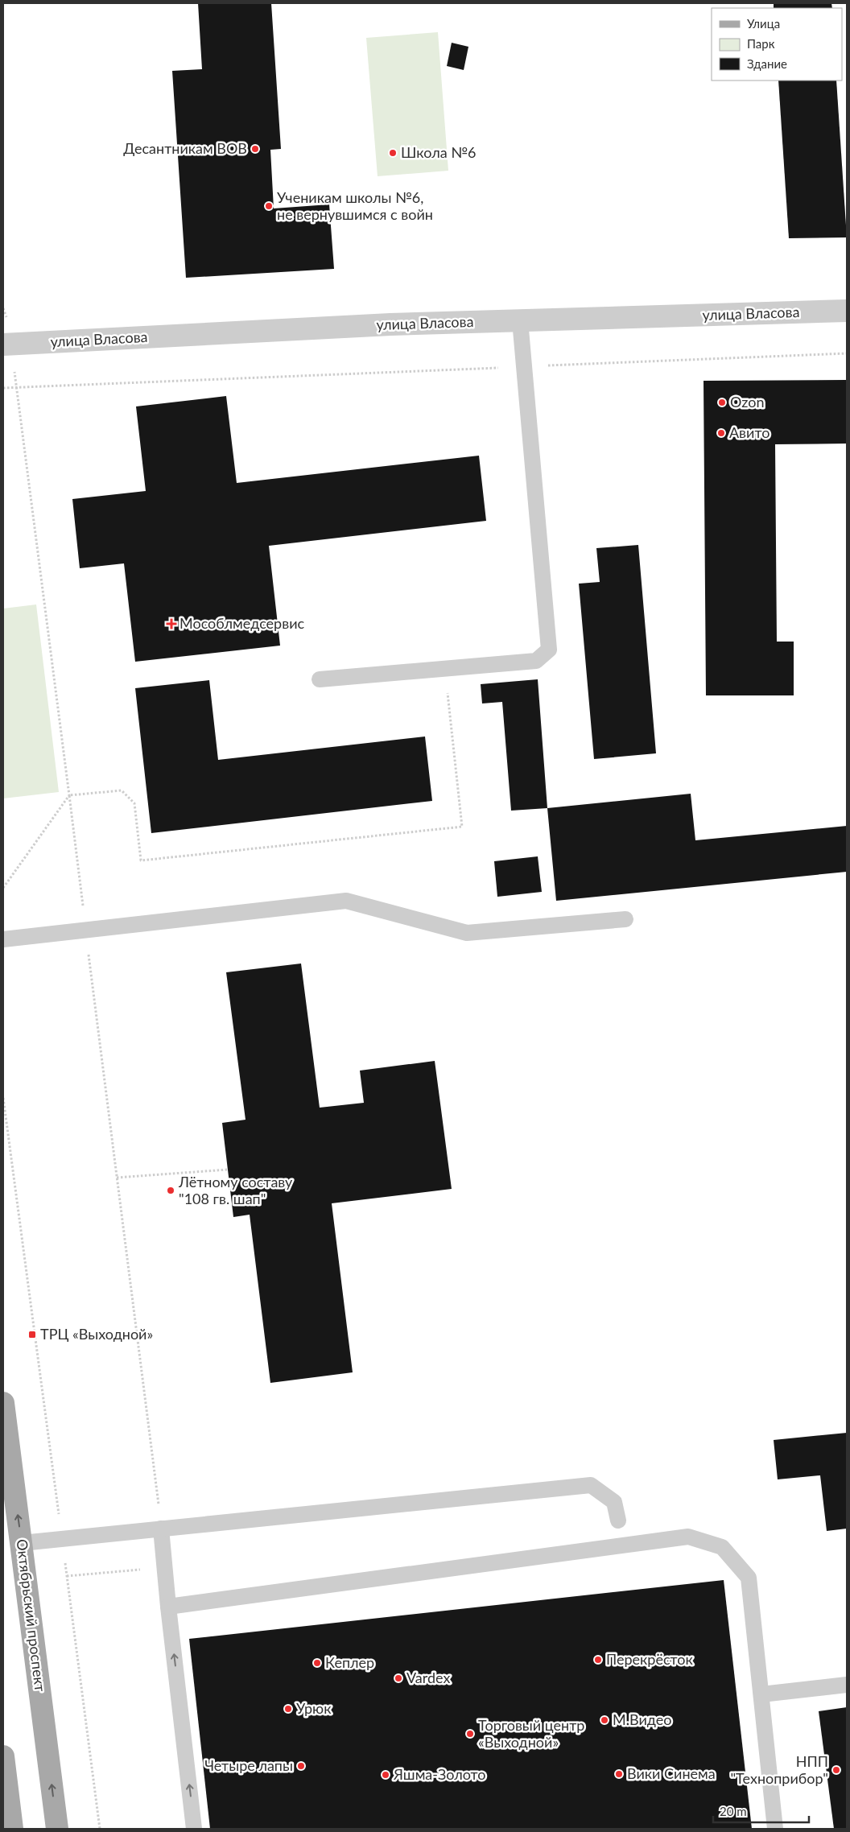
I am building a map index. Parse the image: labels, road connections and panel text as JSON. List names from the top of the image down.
{
  "streets": {
    "main road": ["Октябрьский проспект"],
    "street": ["улица Власова"]
  },
  "one_way": ["Октябрьский проспект"],
  "places": {
    "other": [
      "Десантникам ВОВ",
      "Школа №6",
      "Ученикам школы №6, не вернувшимся с войн",
      "Ozon",
      "Авито",
      "Лётному составу \"108 гв. шап\"",
      "Перекрёсток",
      "Кеплер",
      "Vardex",
      "Урюк",
      "М.Видео",
      "Торговый центр «Выходной»",
      "Четыре лапы",
      "НПП \"Техноприбор\"",
      "Вики Синема",
      "Яшма-Золото"
    ],
    "health": ["Мособлмедсервис"],
    "transit": ["ТРЦ «Выходной»"]
  },
  "legend": ["Улица", "Парк", "Здание"],
  "scale_bar": "20 m"
}
